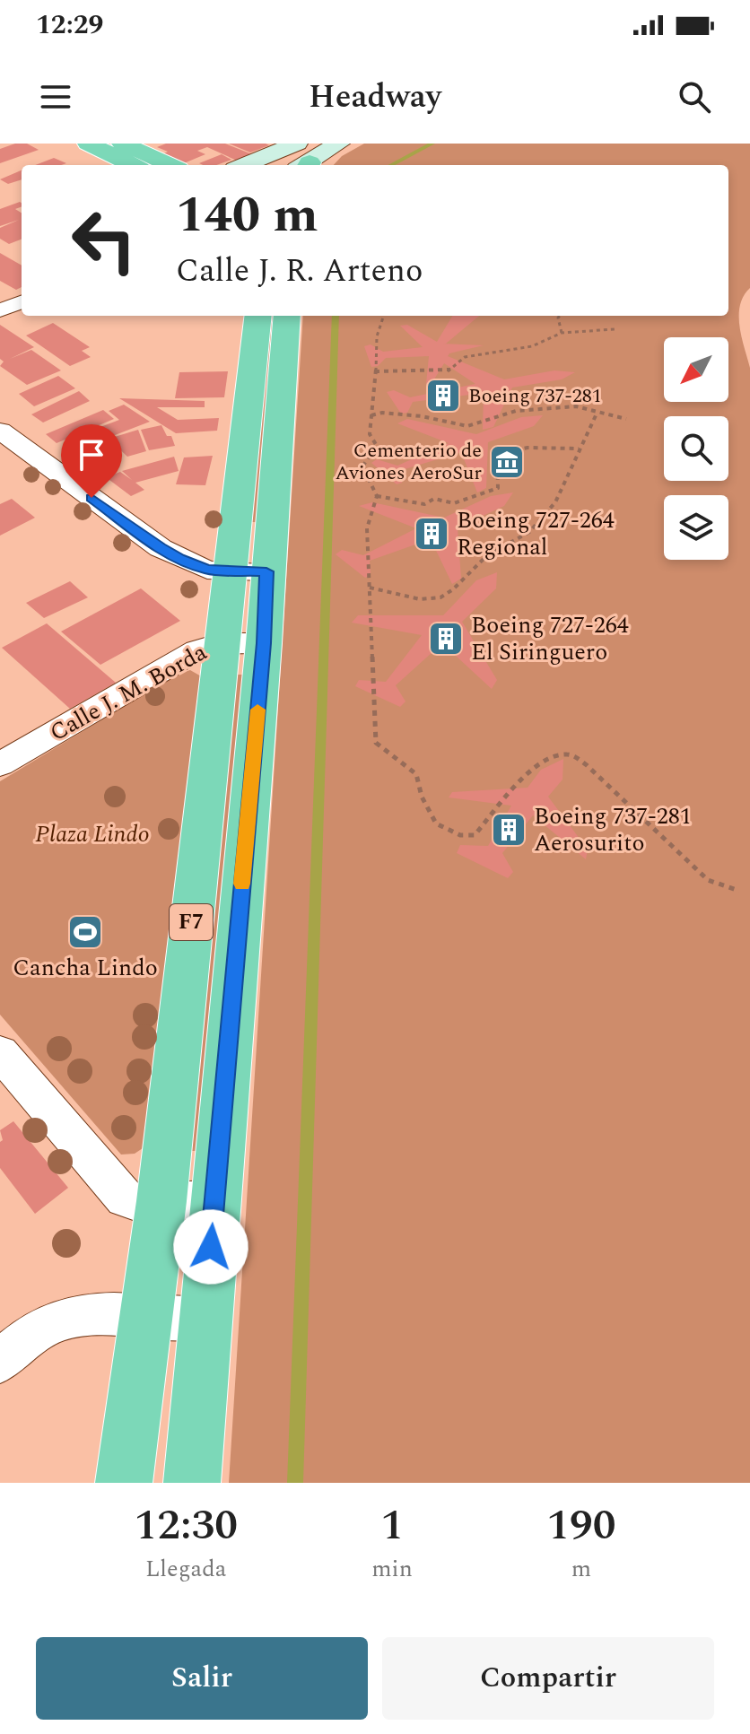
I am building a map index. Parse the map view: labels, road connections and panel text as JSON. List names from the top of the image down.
{
  "streets": {
    "highway": ["F7"],
    "street": ["Calle J. M. Borda"]
  },
  "crossings": [
    ["Calle J. M. Borda", "F7"]
  ],
  "parks": ["Plaza Lindo"],
  "places": {
    "building": [
      "Boeing 737-281",
      "Boeing 727-264 Regional",
      "Boeing 727-264 El Siringuero",
      "Boeing 737-281 Aerosurito"
    ],
    "museum": ["Cementerio de Aviones AeroSur"],
    "sports": ["Cancha Lindo"]
  },
  "north": "bottom left",
  "page": {
    "status": "12:29",
    "header": "Headway",
    "turn": ["140 m", "Calle J. R. Arteno"],
    "eta": [
      "12:30",
      "Llegada",
      "1",
      "min",
      "190",
      "m"
    ],
    "buttons": ["Salir", "Compartir"]
  }
}
